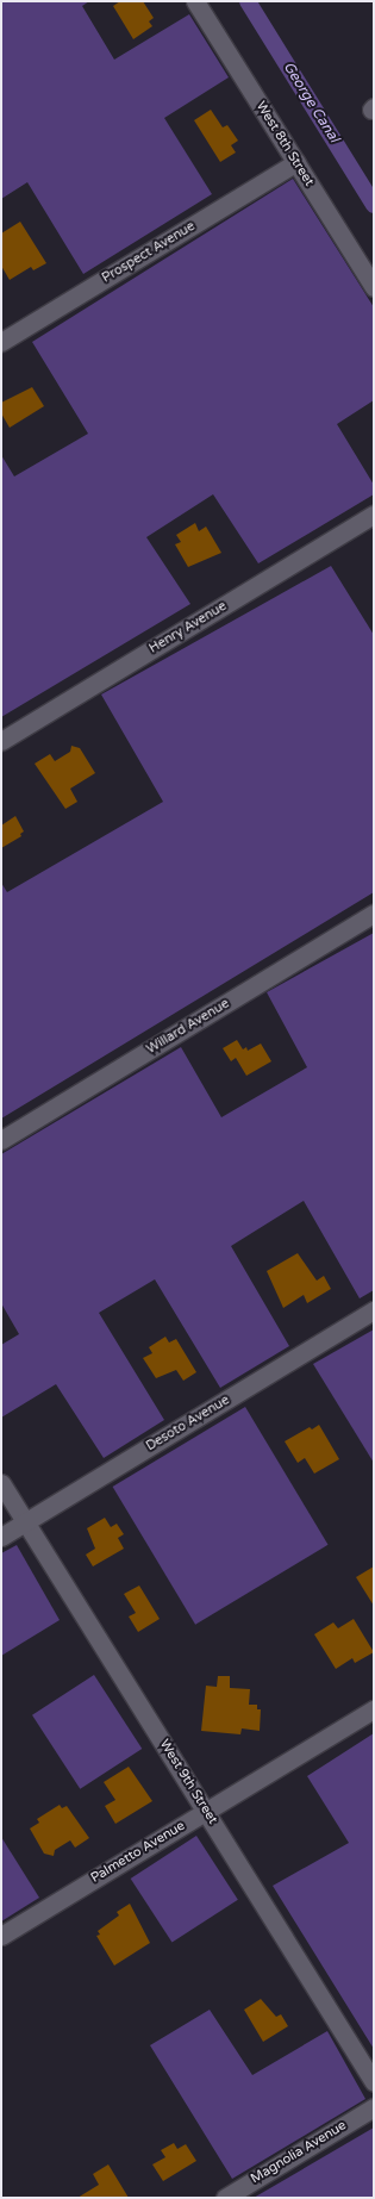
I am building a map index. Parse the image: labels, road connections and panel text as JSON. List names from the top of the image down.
{
  "streets": {
    "street": [
      "West 8th Street",
      "Prospect Avenue",
      "Henry Avenue",
      "Willard Avenue",
      "Desoto Avenue",
      "West 9th Street",
      "Palmetto Avenue",
      "Magnolia Avenue"
    ]
  },
  "crossings": [
    ["West 8th Street", "Prospect Avenue"],
    ["Desoto Avenue", "West 9th Street"],
    ["West 9th Street", "Palmetto Avenue"]
  ],
  "water": ["George Canal"]
}
